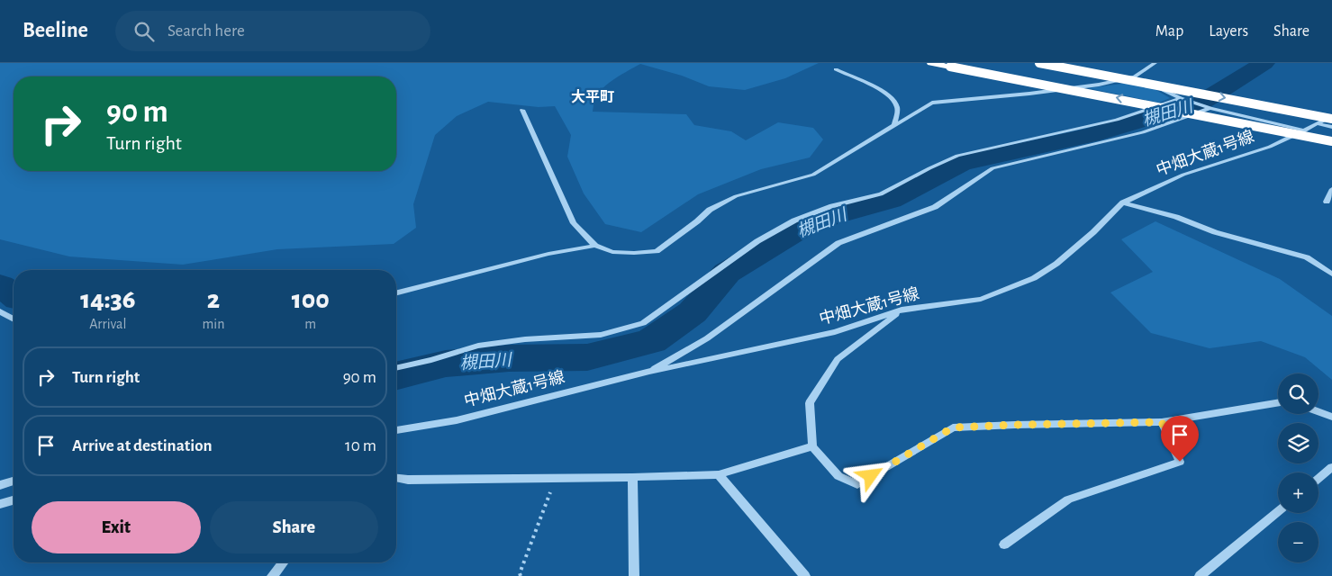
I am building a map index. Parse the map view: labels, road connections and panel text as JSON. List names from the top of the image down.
{
  "streets": {
    "street": ["中畑大蔵1号線"]
  },
  "districts": ["大平町"],
  "water": ["槻田川"],
  "page": {
    "header": "Beeline",
    "search": "Search here",
    "nav": ["Map", "Layers", "Share"],
    "turn": ["90 m", "Turn right"],
    "eta": [
      "14:36",
      "Arrival",
      "2",
      "min",
      "100",
      "m"
    ],
    "list": [
      {
        "name": "Turn right",
        "value": "90 m"
      },
      {
        "name": "Arrive at destination",
        "value": "10 m"
      }
    ],
    "map_buttons": ["+", "−"],
    "buttons": ["Exit", "Share"]
  }
}
